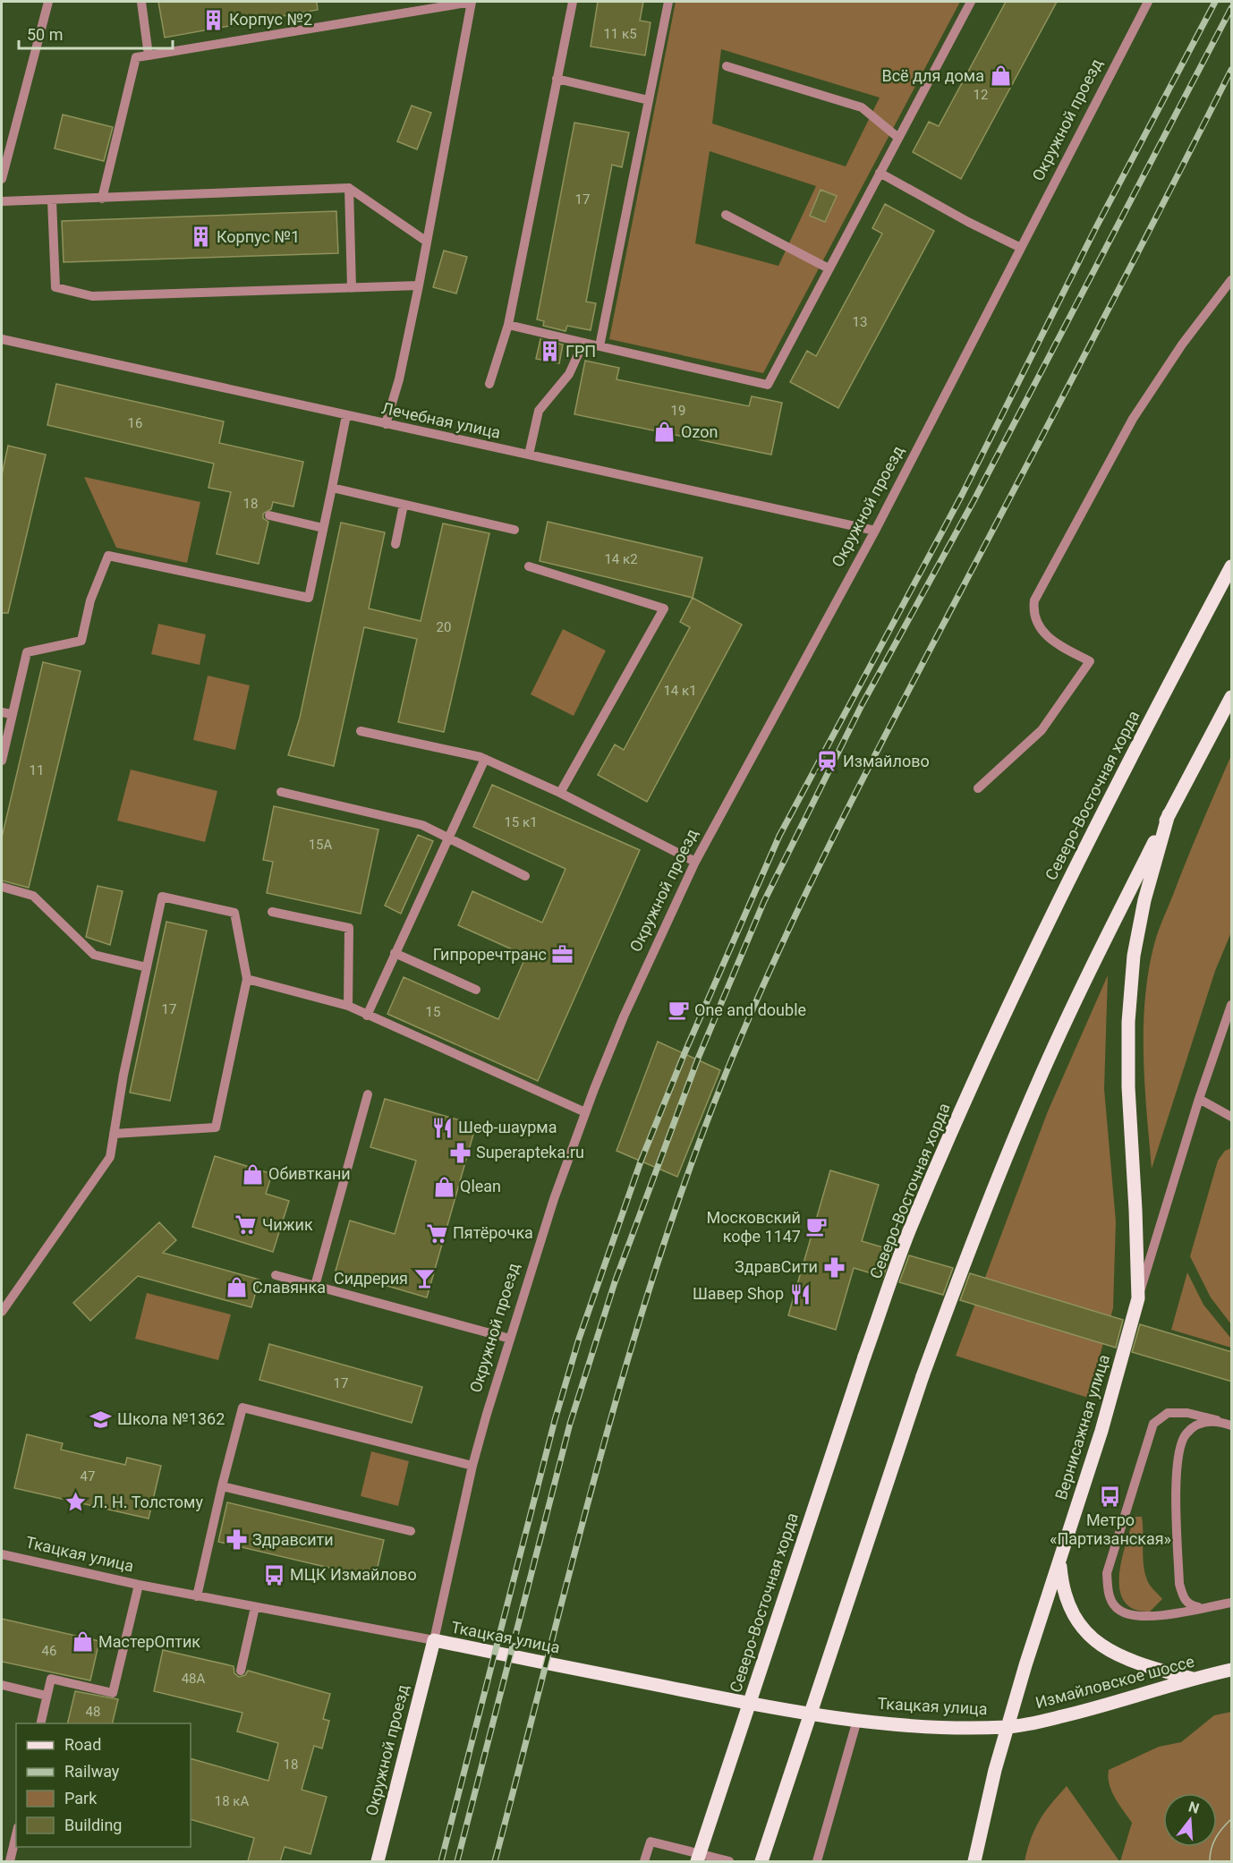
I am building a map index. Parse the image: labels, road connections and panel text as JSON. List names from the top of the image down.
{
  "streets": {
    "main road": [
      "Окружной проезд",
      "Северо-Восточная хорда",
      "Вернисажная улица",
      "Ткацкая улица",
      "Измайловское шоссе"
    ],
    "street": ["Лечебная улица"]
  },
  "crossings": [
    ["Окружной проезд", "Лечебная улица"],
    ["Окружной проезд", "Ткацкая улица"],
    ["Вернисажная улица", "Ткацкая улица"],
    ["Вернисажная улица", "Измайловское шоссе"],
    ["Ткацкая улица", "Измайловское шоссе"]
  ],
  "places": {
    "building": ["Корпус №2", "Корпус №1", "ГРП"],
    "shop": [
      "Всё для дома",
      "Ozon",
      "Обивткани",
      "Qlean",
      "Славянка",
      "МастерОптик"
    ],
    "station": ["Измайлово"],
    "office": ["Гипроречтранс"],
    "cafe": ["One and double", "Московский кофе 1147"],
    "restaurant": ["Шеф-шаурма", "Шавер Shop"],
    "pharmacy": ["Superapteka.ru", "ЗдравСити", "Здравсити"],
    "supermarket": ["Чижик", "Пятёрочка"],
    "bar": ["Сидрерия"],
    "school or university": ["Школа №1362"],
    "bus stop": ["Метро «Партизанская»", "МЦК Измайлово"],
    "place": ["Л. Н. Толстому"]
  },
  "house_numbers": [
    "11 к5",
    "12",
    "17",
    "13",
    "19",
    "16",
    "18",
    "14 к2",
    "20",
    "14 к1",
    "11",
    "15 к1",
    "15А",
    "17",
    "15",
    "17",
    "47",
    "46",
    "48А",
    "48",
    "18",
    "18 кА"
  ],
  "legend": [
    "Road",
    "Railway",
    "Park",
    "Building"
  ],
  "scale_bar": "50 m",
  "north": "top"
}
